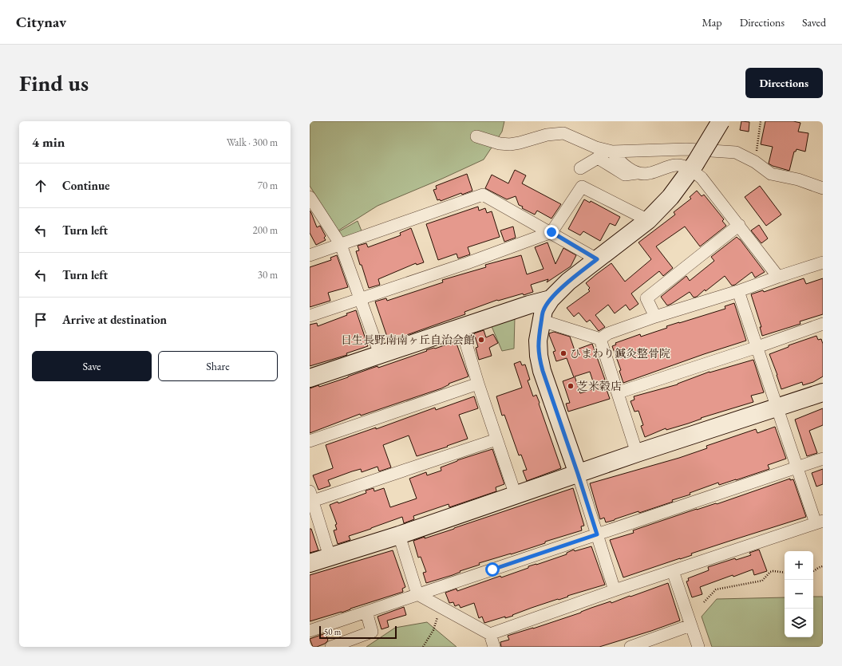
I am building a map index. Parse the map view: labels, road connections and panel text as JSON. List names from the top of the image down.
{
  "places": ["日生長野南南ヶ丘自治会館", "ひまわり鍼灸整骨院", "芝米穀店"],
  "scale_bar": "50 m",
  "page": {
    "header": "Citynav",
    "nav": ["Map", "Directions", "Saved"],
    "buttons": [
      "Directions",
      ["Save", "Share"]
    ],
    "title": "Find us",
    "heading": ["4 min", "Walk · 300 m"],
    "list": [
      ["Continue", "70 m"],
      ["Turn left", "200 m"],
      ["Turn left", "30 m"],
      "Arrive at destination"
    ],
    "map_buttons": ["+", "−"],
    "scale": "50 m"
  }
}
